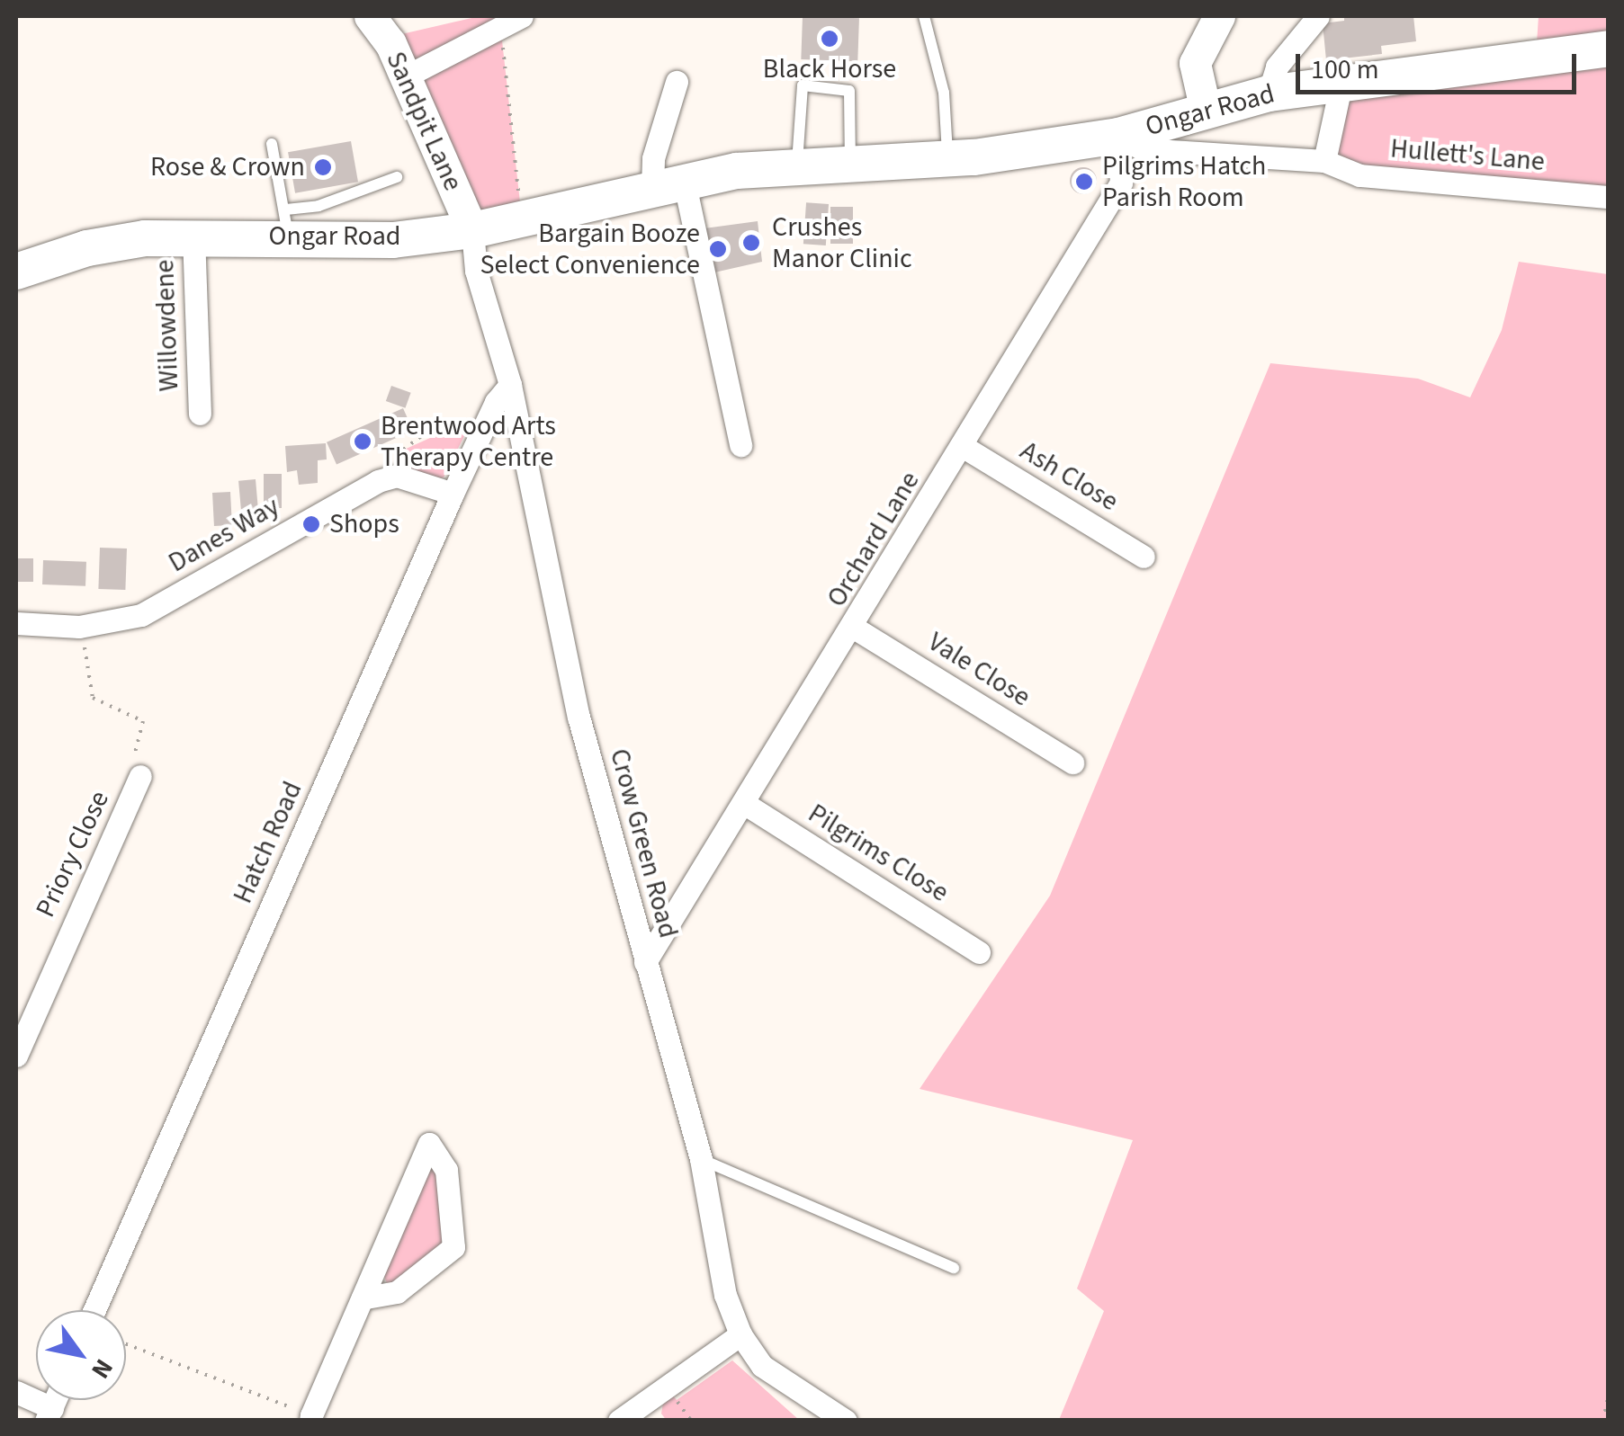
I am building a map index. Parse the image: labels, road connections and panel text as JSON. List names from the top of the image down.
{
  "streets": {
    "main road": ["Ongar Road"],
    "street": [
      "Sandpit Lane",
      "Hullett's Lane",
      "Willowdene",
      "Ash Close",
      "Danes Way",
      "Orchard Lane",
      "Vale Close",
      "Hatch Road",
      "Crow Green Road",
      "Pilgrims Close",
      "Priory Close"
    ]
  },
  "crossings": [
    ["Ongar Road", "Sandpit Lane"],
    ["Ongar Road", "Hullett's Lane"],
    ["Ongar Road", "Willowdene"],
    ["Ongar Road", "Orchard Lane"],
    ["Ongar Road", "Crow Green Road"],
    ["Sandpit Lane", "Crow Green Road"],
    ["Hullett's Lane", "Orchard Lane"],
    ["Ash Close", "Orchard Lane"],
    ["Orchard Lane", "Vale Close"],
    ["Orchard Lane", "Crow Green Road"],
    ["Orchard Lane", "Pilgrims Close"],
    ["Hatch Road", "Crow Green Road"]
  ],
  "places": [
    "Black Horse",
    "Rose & Crown",
    "Pilgrims Hatch Parish Room",
    "Crushes Manor Clinic",
    "Bargain Booze Select Convenience",
    "Brentwood Arts Therapy Centre",
    "Shops"
  ],
  "scale_bar": "100 m",
  "north": "bottom right"
}
